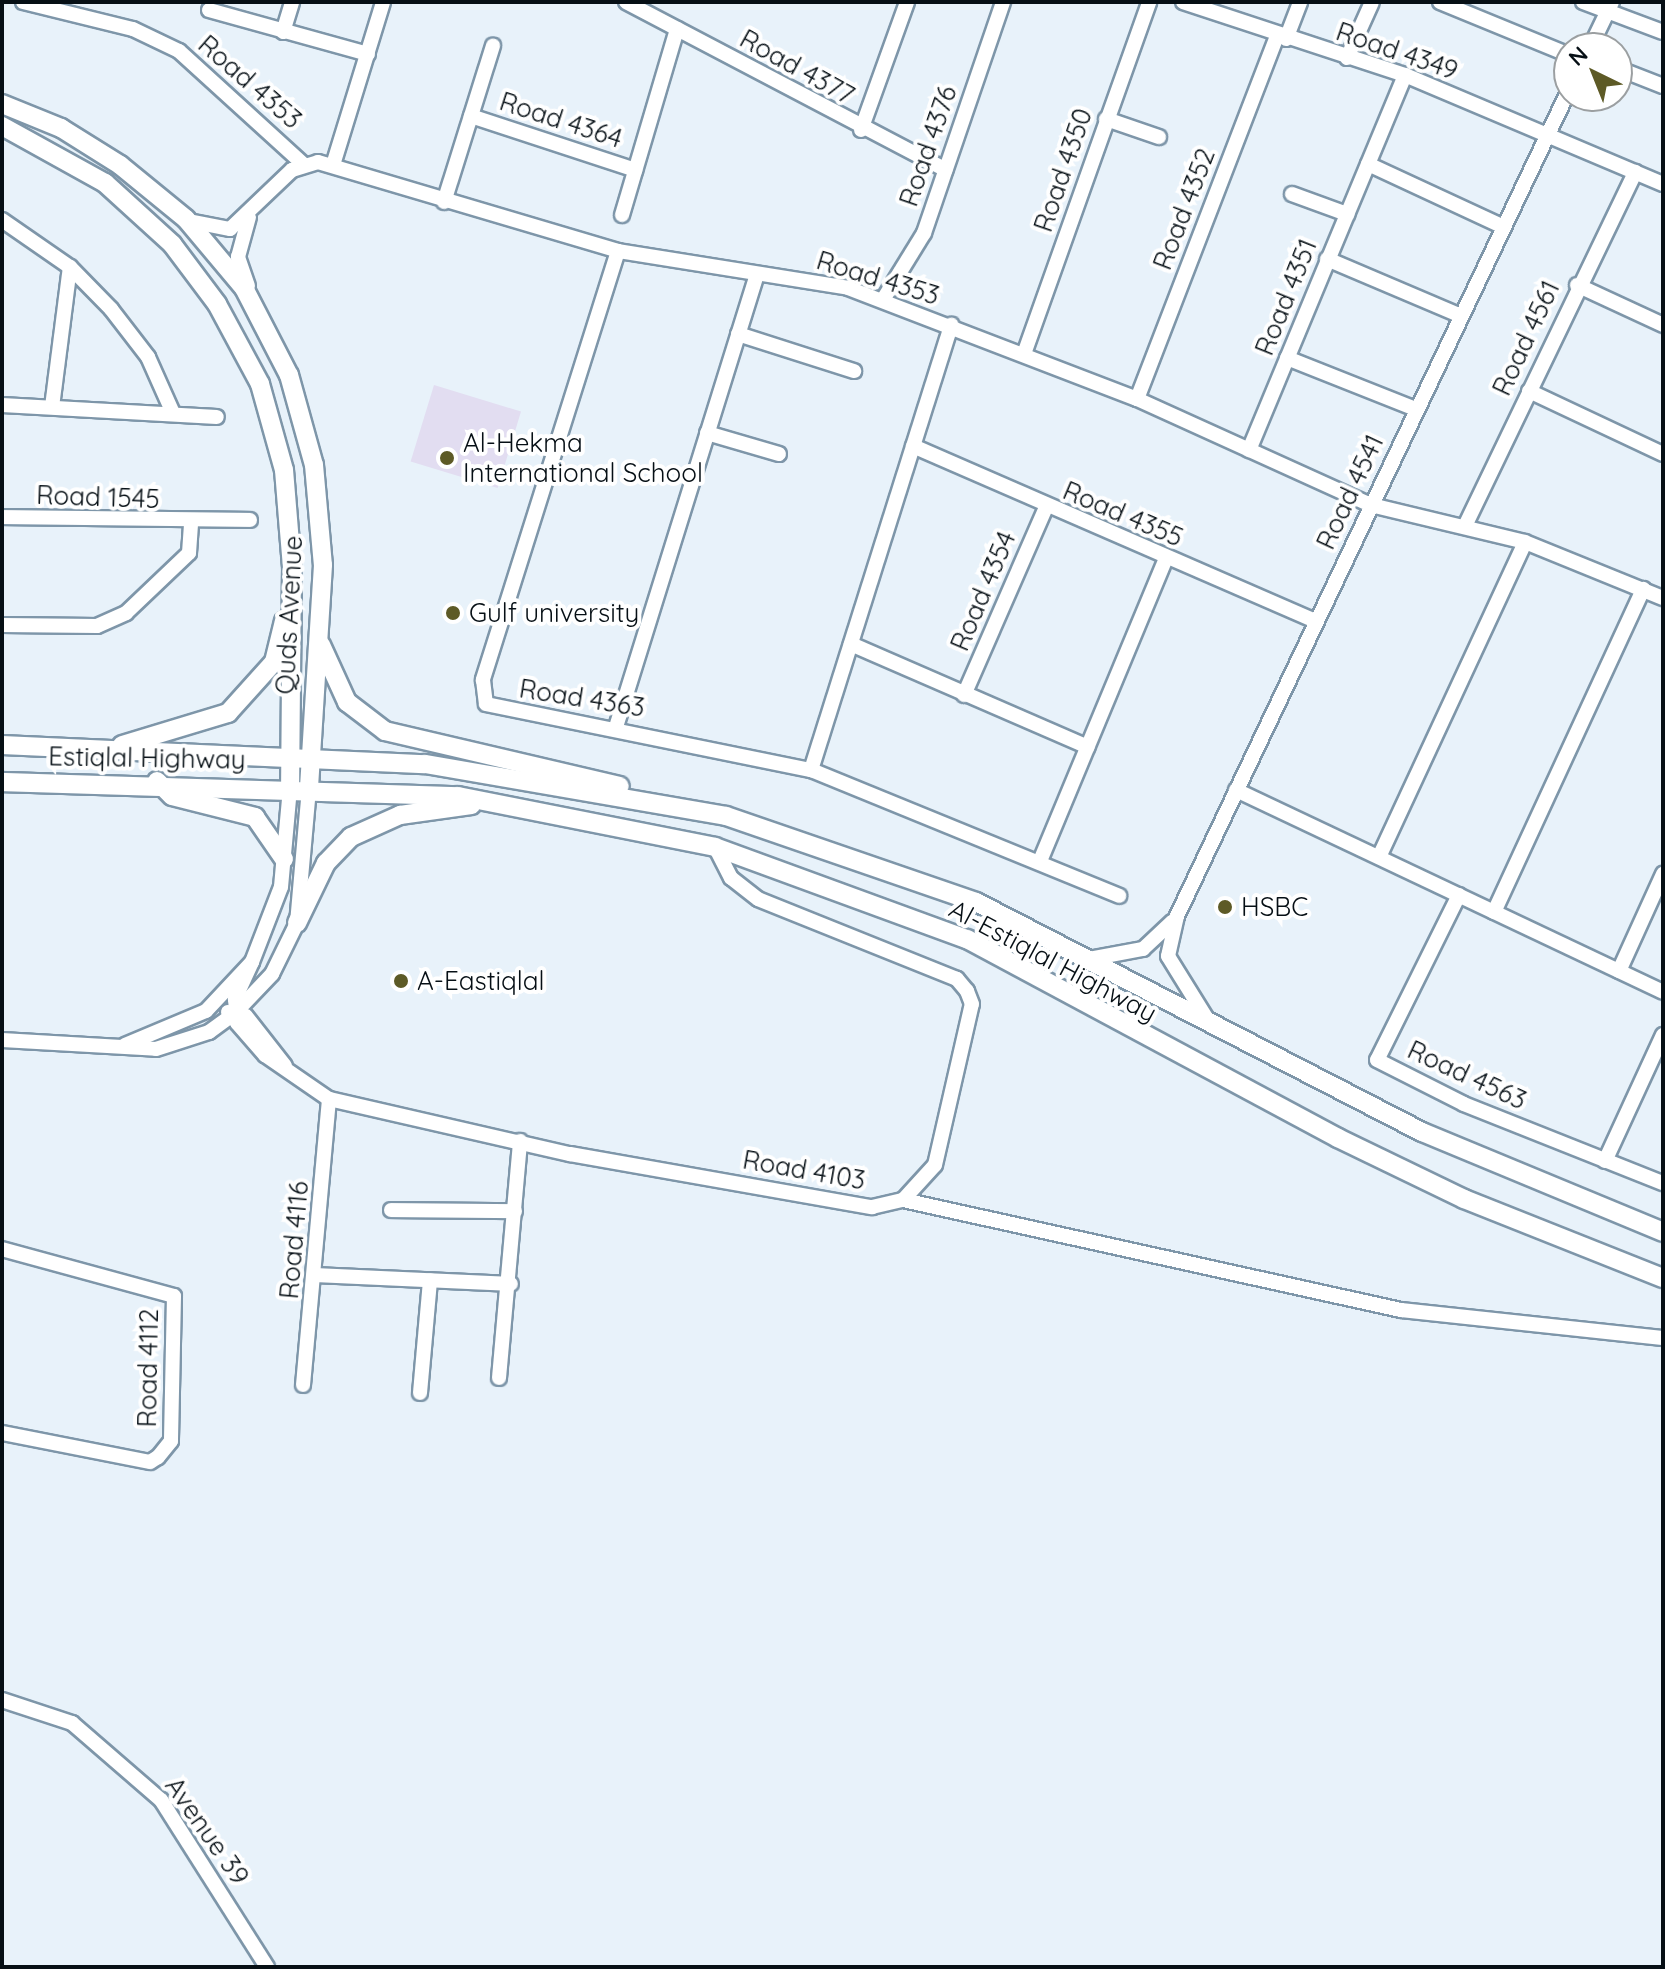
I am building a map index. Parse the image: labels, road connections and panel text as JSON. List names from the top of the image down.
{
  "streets": {
    "main road": ["Quds Avenue", "Estiqlal Highway", "Al-Estiqlal Highway"],
    "street": [
      "Road 4349",
      "Road 4377",
      "Road 4353",
      "Road 4364",
      "Road 4376",
      "Road 4350",
      "Road 4352",
      "Road 4351",
      "Road 4561",
      "Road 4541",
      "Road 1545",
      "Road 4355",
      "Road 4354",
      "Road 4363",
      "Road 4563",
      "Road 4103",
      "Road 4116",
      "Road 4112",
      "Avenue 39"
    ]
  },
  "crossings": [
    ["Road 4349", "Road 4352"],
    ["Road 4349", "Road 4351"],
    ["Road 4349", "Road 4561"],
    ["Road 4349", "Road 4541"],
    ["Road 4377", "Road 4364"],
    ["Road 4377", "Road 4376"],
    ["Road 4353", "Road 4364"],
    ["Road 4353", "Road 4376"],
    ["Road 4353", "Road 4350"],
    ["Road 4353", "Road 4352"],
    ["Road 4353", "Road 4351"],
    ["Road 4353", "Road 4541"],
    ["Road 4353", "Quds Avenue"],
    ["Road 4353", "Road 4363"],
    ["Road 4541", "Road 4355"],
    ["Road 4355", "Road 4354"],
    ["Quds Avenue", "Estiqlal Highway"],
    ["Quds Avenue", "Al-Estiqlal Highway"],
    ["Estiqlal Highway", "Al-Estiqlal Highway"],
    ["Road 4103", "Road 4116"]
  ],
  "places": [
    "Al-Hekma International School",
    "Gulf university",
    "HSBC",
    "A-Eastiqlal"
  ],
  "north": "top left"
}
